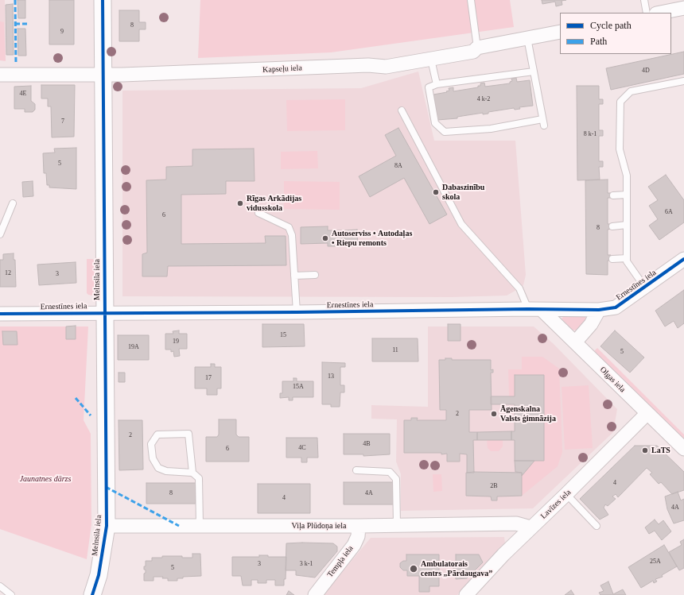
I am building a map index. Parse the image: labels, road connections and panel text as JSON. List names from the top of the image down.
{
  "streets": {
    "street": [
      "Kapseļu iela",
      "Melnsila iela",
      "Ernestīnes iela",
      "Olgas iela",
      "Lavīzes iela",
      "Viļa Plūdoņa iela",
      "Tempļa iela"
    ]
  },
  "crossings": [
    ["Kapseļu iela", "Melnsila iela"],
    ["Melnsila iela", "Ernestīnes iela"],
    ["Melnsila iela", "Viļa Plūdoņa iela"],
    ["Ernestīnes iela", "Olgas iela"],
    ["Olgas iela", "Lavīzes iela"],
    ["Lavīzes iela", "Viļa Plūdoņa iela"],
    ["Viļa Plūdoņa iela", "Tempļa iela"]
  ],
  "parks": ["Jaunatnes dārzs"],
  "places": [
    "Dabaszinību skola",
    "Rīgas Arkādijas vidusskola",
    "Autoserviss • Autodaļas • Riepu remonts",
    "Āgenskalna Valsts ģimnāzija",
    "LaTS",
    "Ambulatorais centrs „Pārdaugava”"
  ],
  "house_numbers": [
    "8",
    "9",
    "4D",
    "4E",
    "4 k-2",
    "7",
    "8 k-1",
    "5",
    "8A",
    "6A",
    "6",
    "8",
    "12",
    "3",
    "15",
    "19",
    "19A",
    "11",
    "5",
    "13",
    "17",
    "15A",
    "2",
    "2",
    "4B",
    "4C",
    "6",
    "4",
    "2B",
    "8",
    "4A",
    "4",
    "4A",
    "25A",
    "3",
    "3 k-1",
    "5"
  ],
  "legend": ["Cycle path", "Path"]
}
